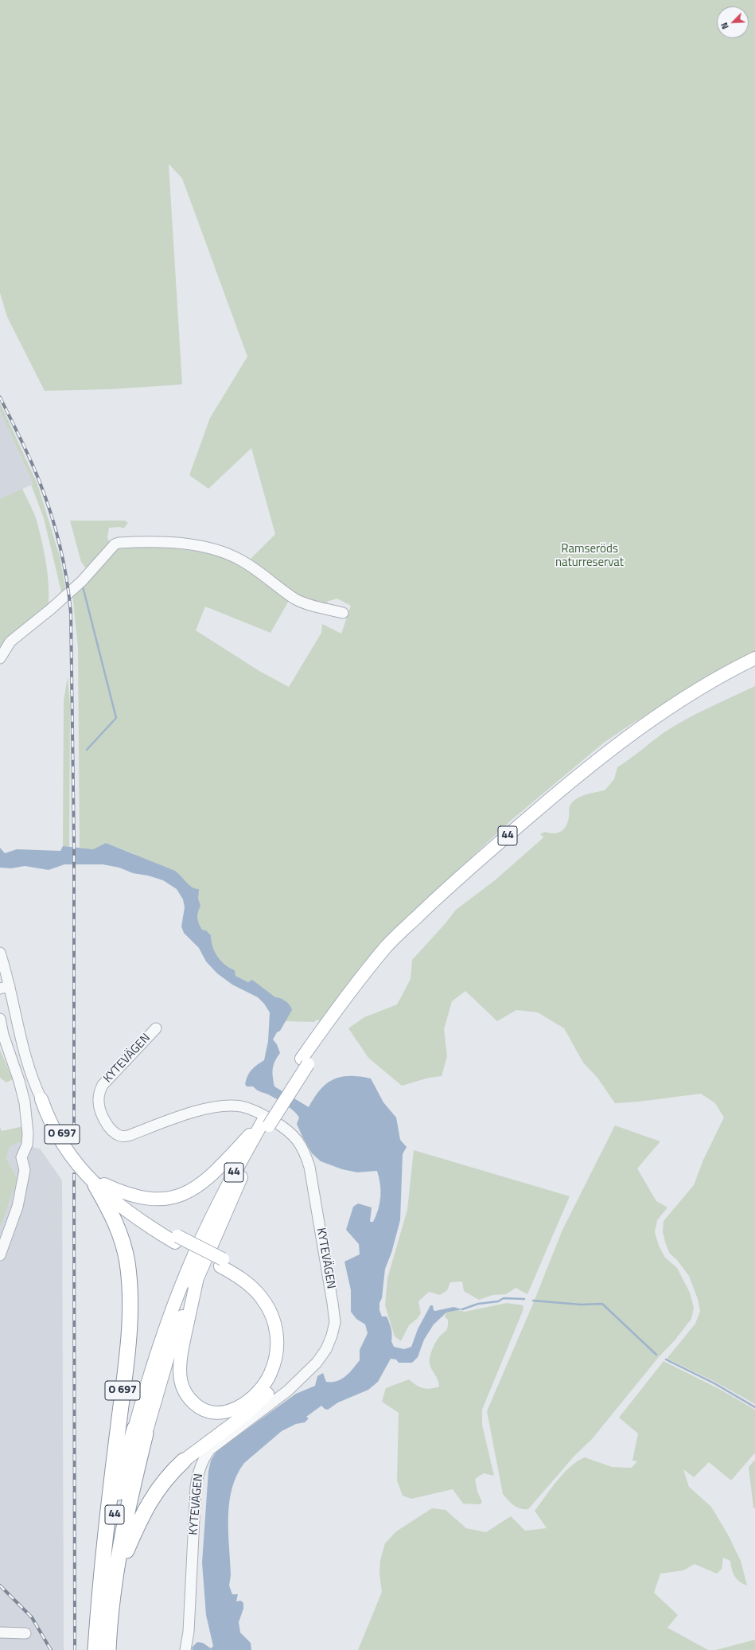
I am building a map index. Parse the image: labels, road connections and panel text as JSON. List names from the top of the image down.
{
  "streets": {
    "highway": ["44", "O 697"],
    "street": ["KYTEVÄGEN"]
  },
  "crossings": [
    ["44", "O 697"]
  ],
  "parks": ["Ramseröds naturreservat"],
  "north": "bottom left"
}
